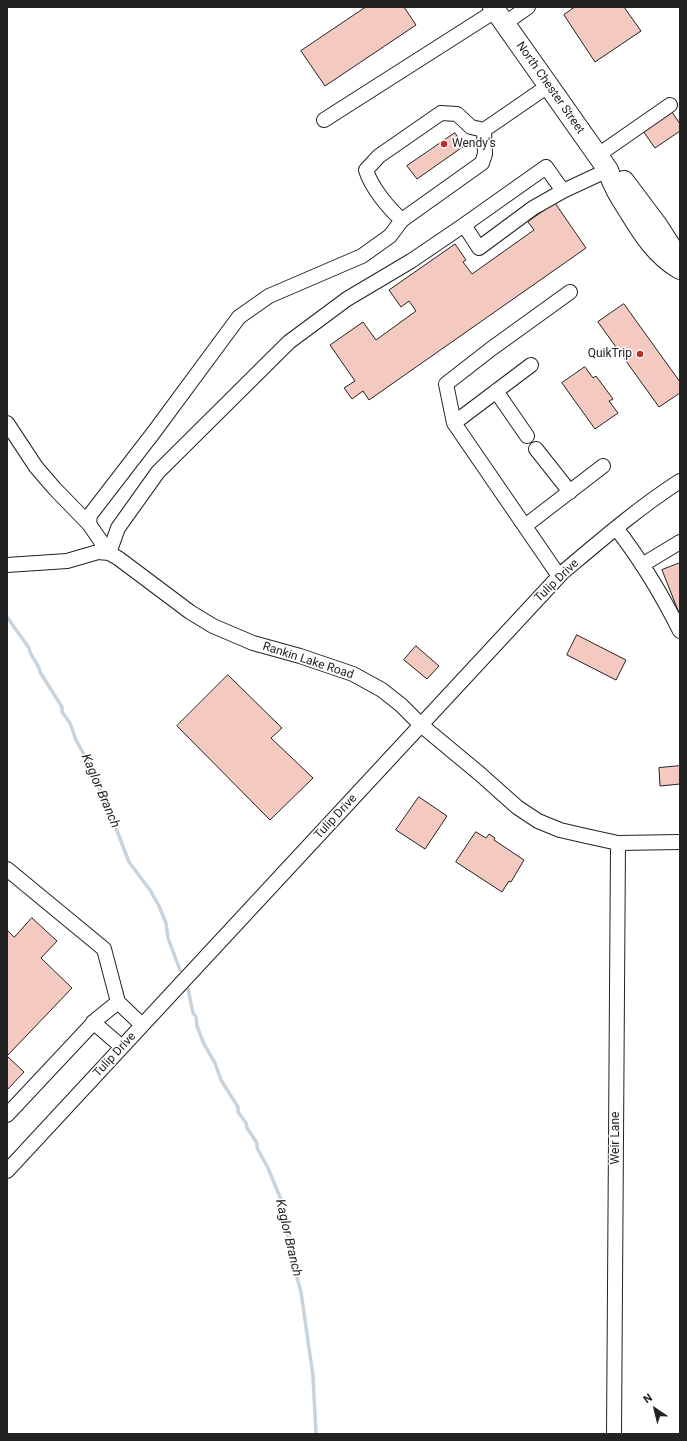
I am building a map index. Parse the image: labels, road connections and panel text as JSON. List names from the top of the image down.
{
  "streets": {
    "highway": ["North Chester Street"],
    "street": ["Tulip Drive", "Rankin Lake Road", "Weir Lane"]
  },
  "crossings": [
    ["Tulip Drive", "Rankin Lake Road"],
    ["Rankin Lake Road", "Weir Lane"]
  ],
  "water": ["Kaglor Branch"],
  "places": ["Wendy's", "QuikTrip"],
  "north": "top left"
}
